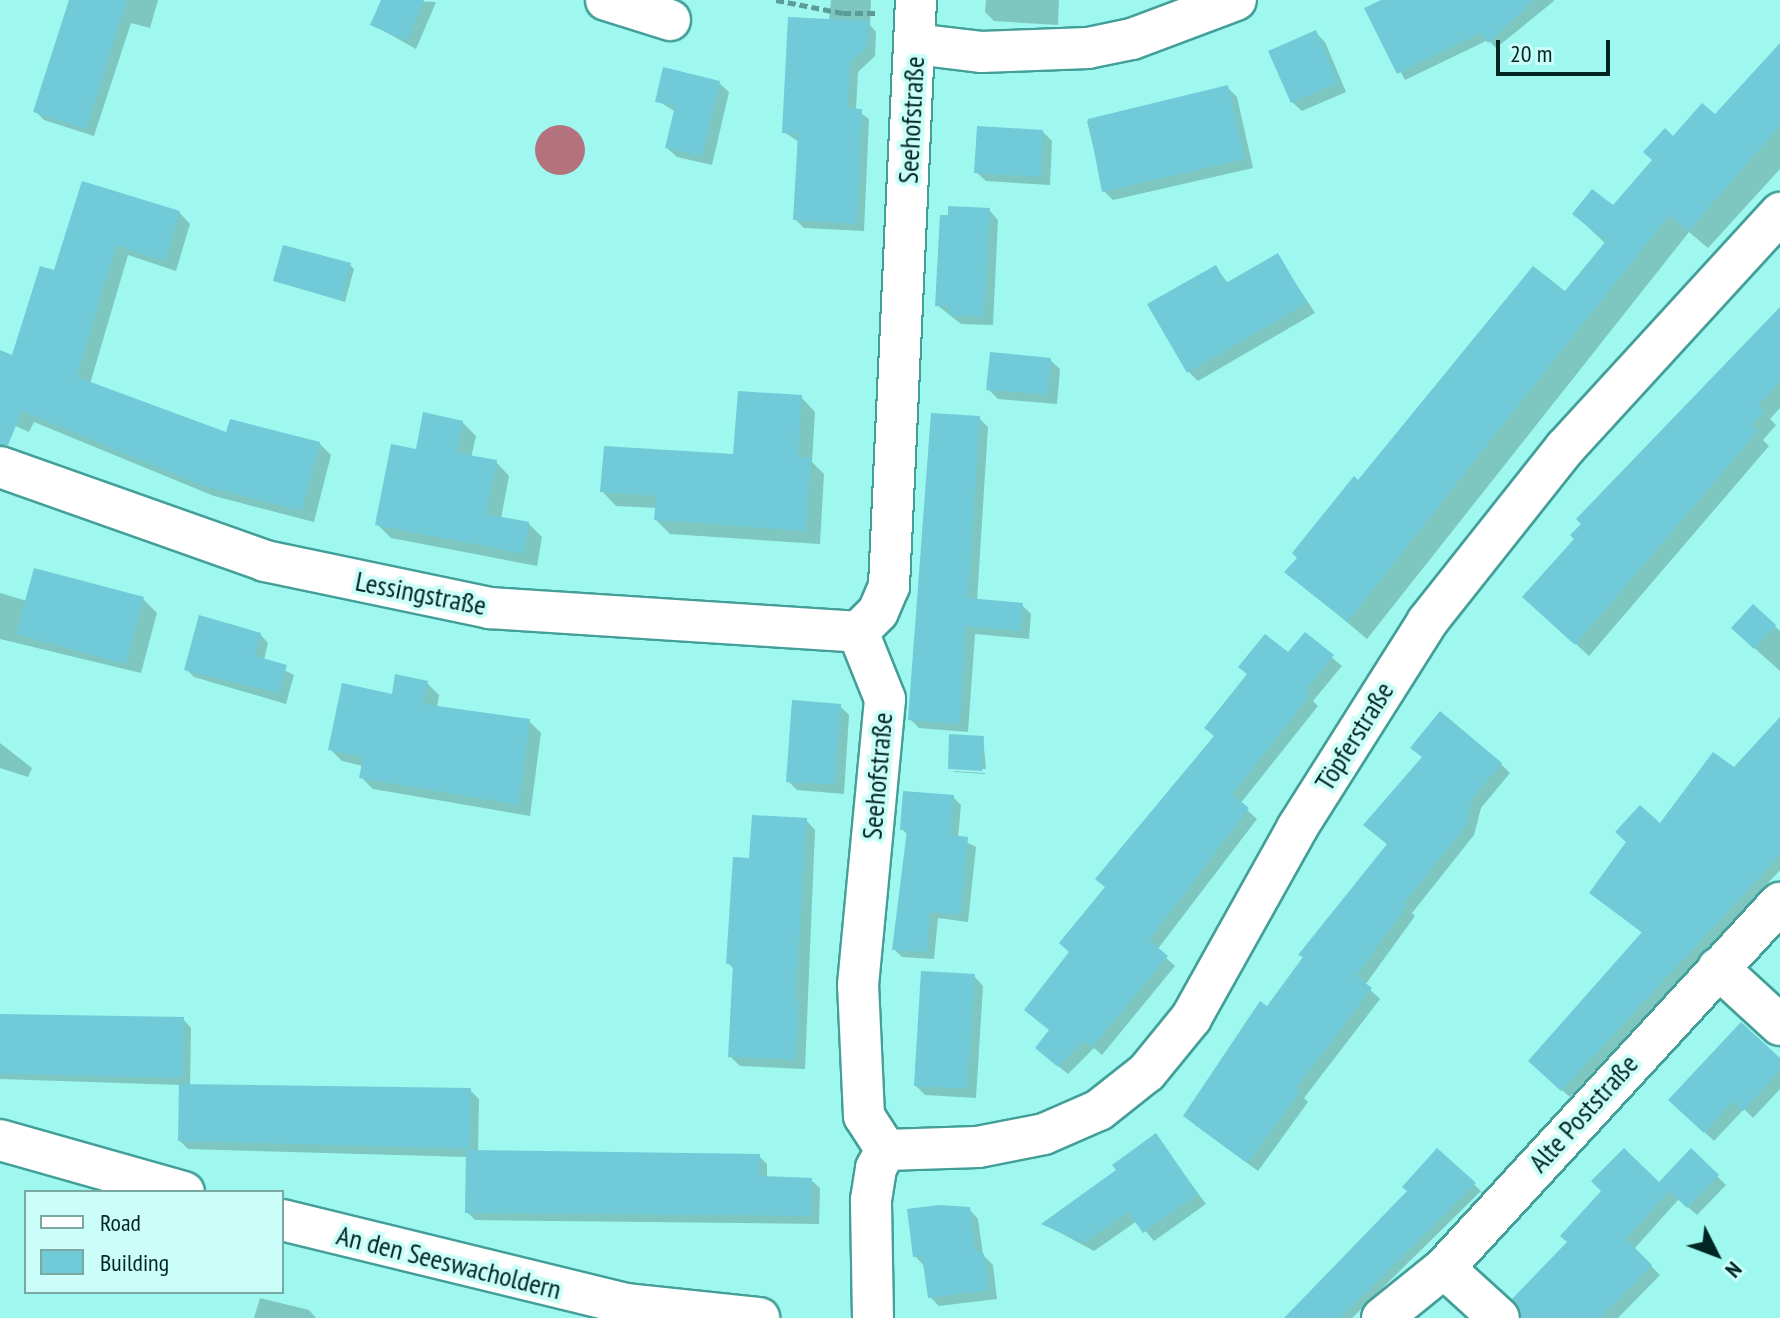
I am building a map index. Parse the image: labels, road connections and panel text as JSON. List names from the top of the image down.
{
  "streets": {
    "street": [
      "Seehofstraße",
      "Lessingstraße",
      "Töpferstraße",
      "Alte Poststraße",
      "An den Seeswacholdern"
    ]
  },
  "crossings": [
    ["Seehofstraße", "Lessingstraße"],
    ["Seehofstraße", "Töpferstraße"]
  ],
  "legend": ["Road", "Building"],
  "scale_bar": "20 m",
  "north": "bottom right"
}
